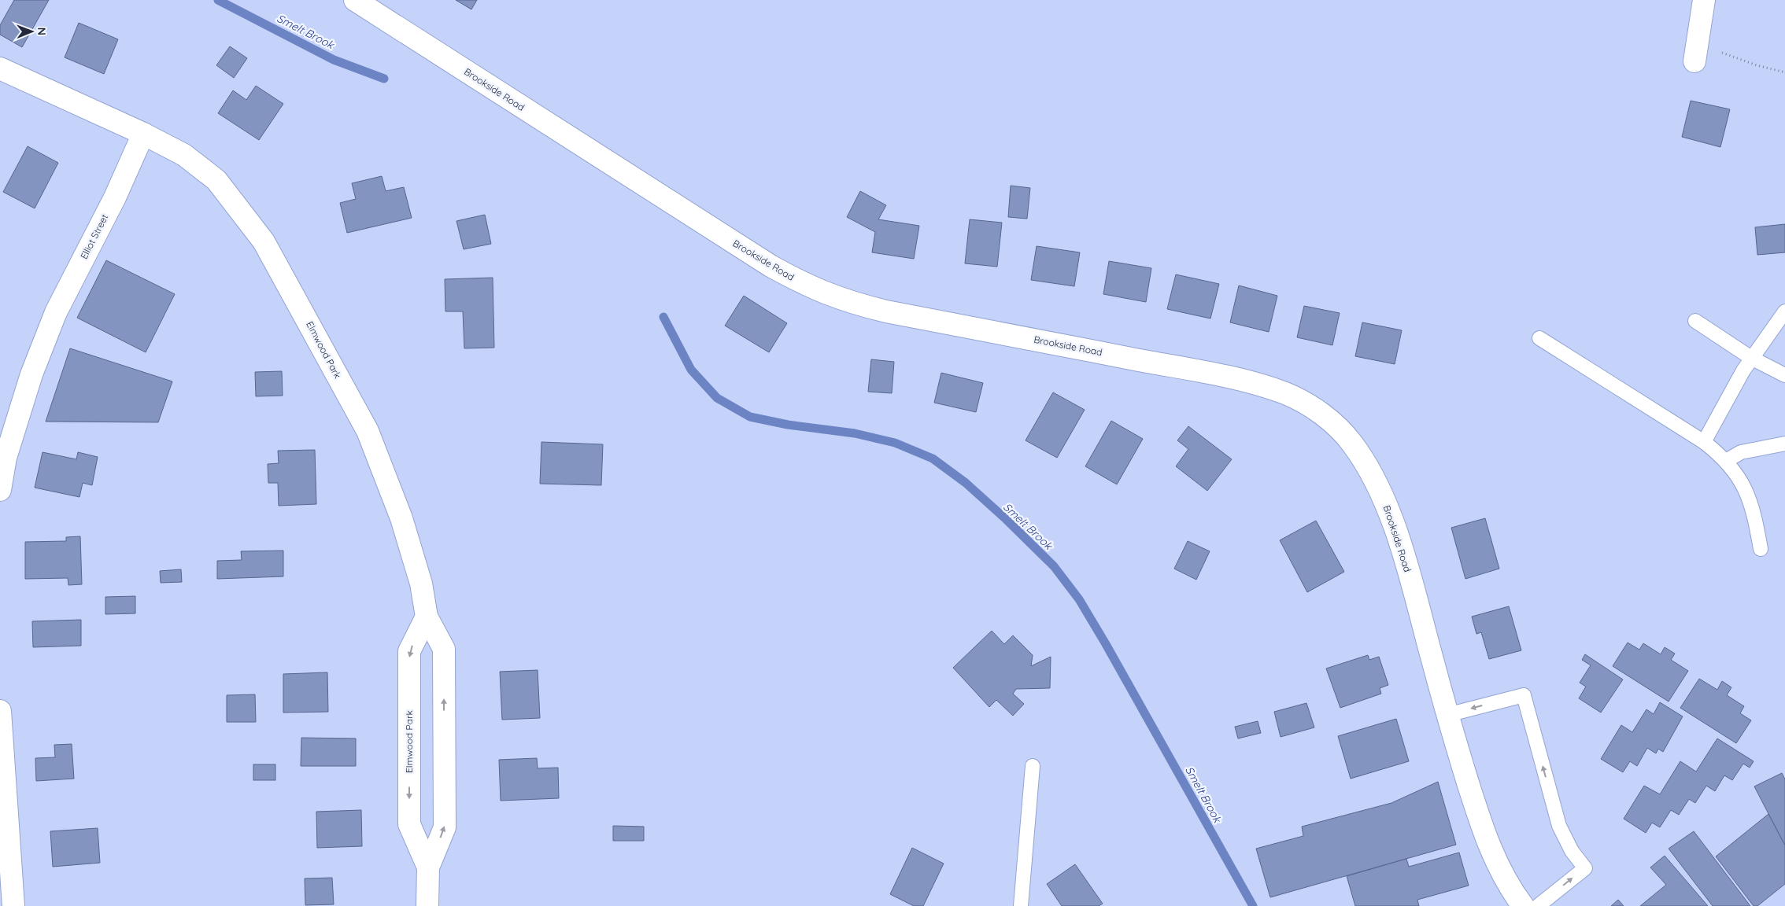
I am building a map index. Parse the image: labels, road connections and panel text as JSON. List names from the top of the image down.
{
  "streets": {
    "street": ["Brookside Road", "Elliot Street", "Elmwood Park"]
  },
  "crossings": [
    ["Elliot Street", "Elmwood Park"]
  ],
  "water": ["Smelt Brook"],
  "north": "right"
}
